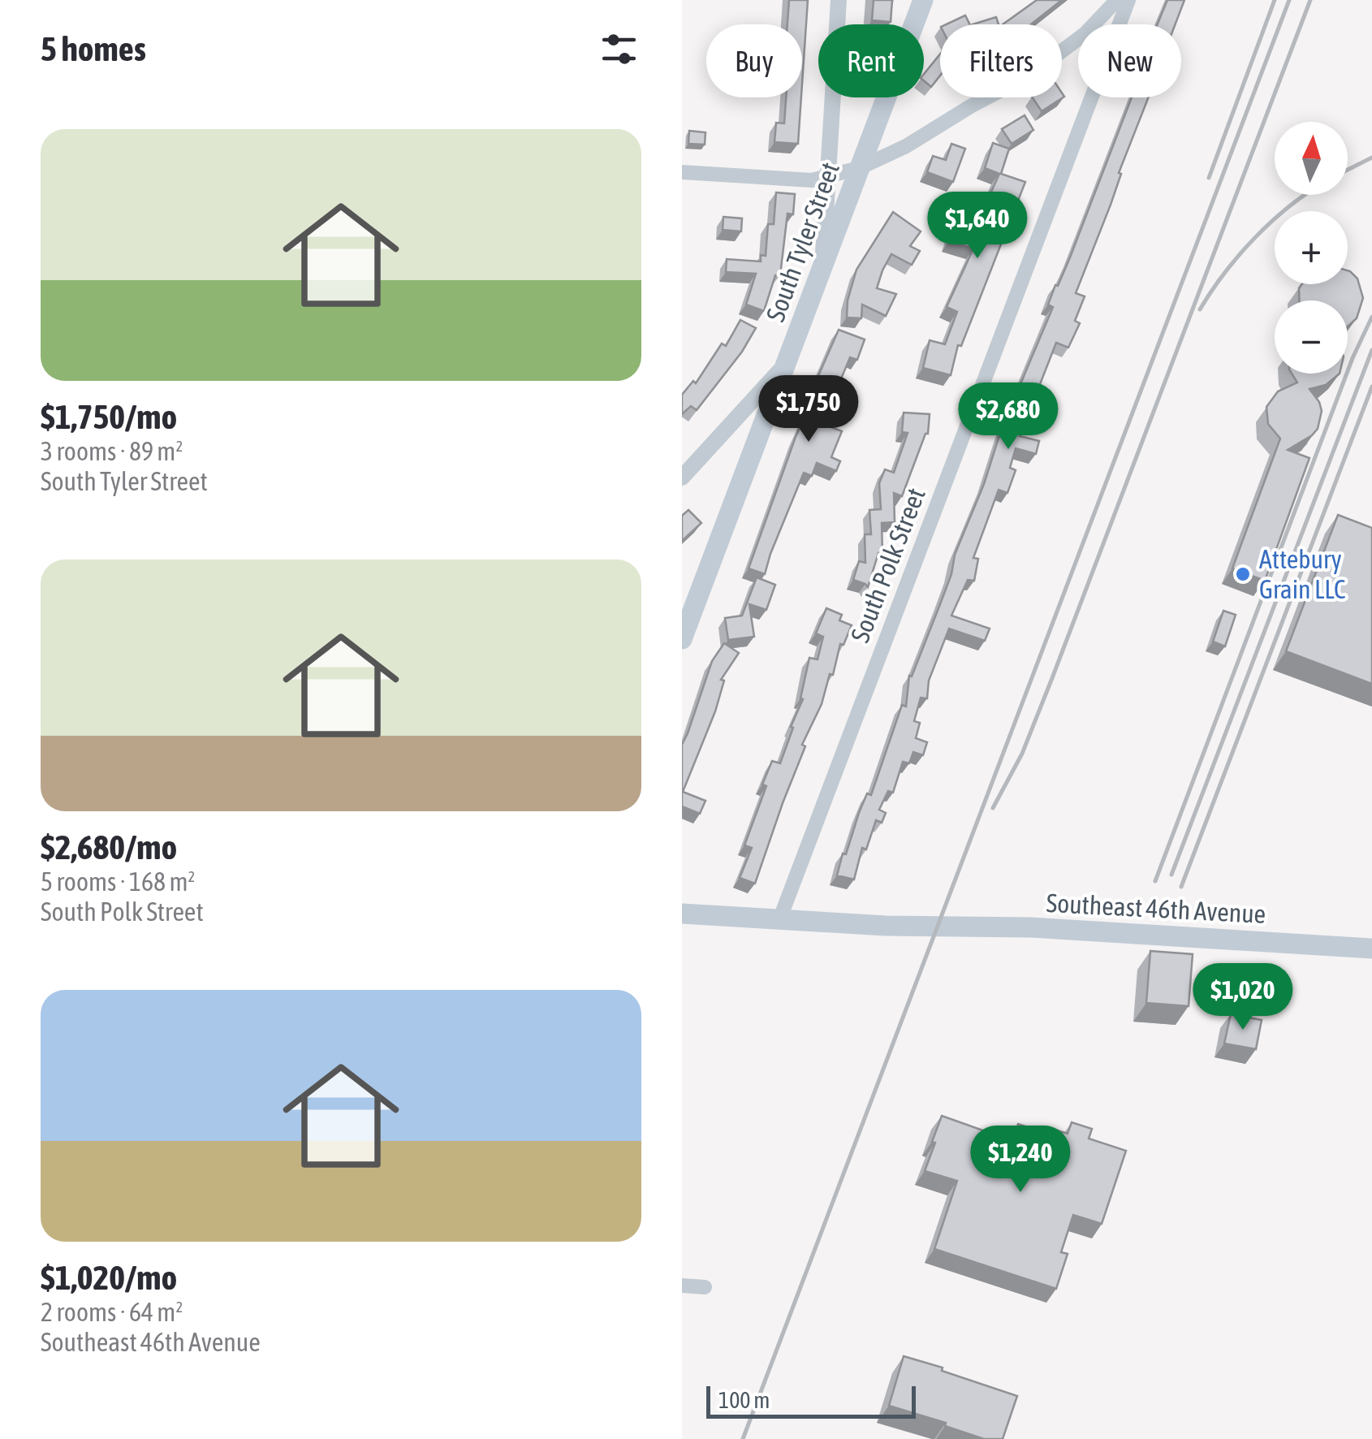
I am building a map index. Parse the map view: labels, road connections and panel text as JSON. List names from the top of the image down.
{
  "streets": {
    "main road": ["South Tyler Street", "Southeast 46th Avenue"],
    "street": ["South Polk Street"]
  },
  "crossings": [
    ["South Polk Street", "Southeast 46th Avenue"]
  ],
  "places": ["Attebury Grain LLC"],
  "scale_bar": "100 m",
  "north": "top",
  "page": {
    "heading": "5 homes",
    "chip": [
      "Buy",
      "Rent",
      "Filters",
      "New"
    ],
    "list": [
      {
        "name": "$1,750/mo",
        "note": "3 rooms · 89 m² · South Tyler Street"
      },
      {
        "name": "$2,680/mo",
        "note": "5 rooms · 168 m² · South Polk Street"
      },
      {
        "name": "$1,020/mo",
        "note": "2 rooms · 64 m² · Southeast 46th Avenue"
      }
    ],
    "map_buttons": ["+", "−"],
    "price": [
      "$1,640",
      "$1,750",
      "$2,680",
      "$1,020",
      "$1,240"
    ],
    "scale": "100 m"
  }
}
